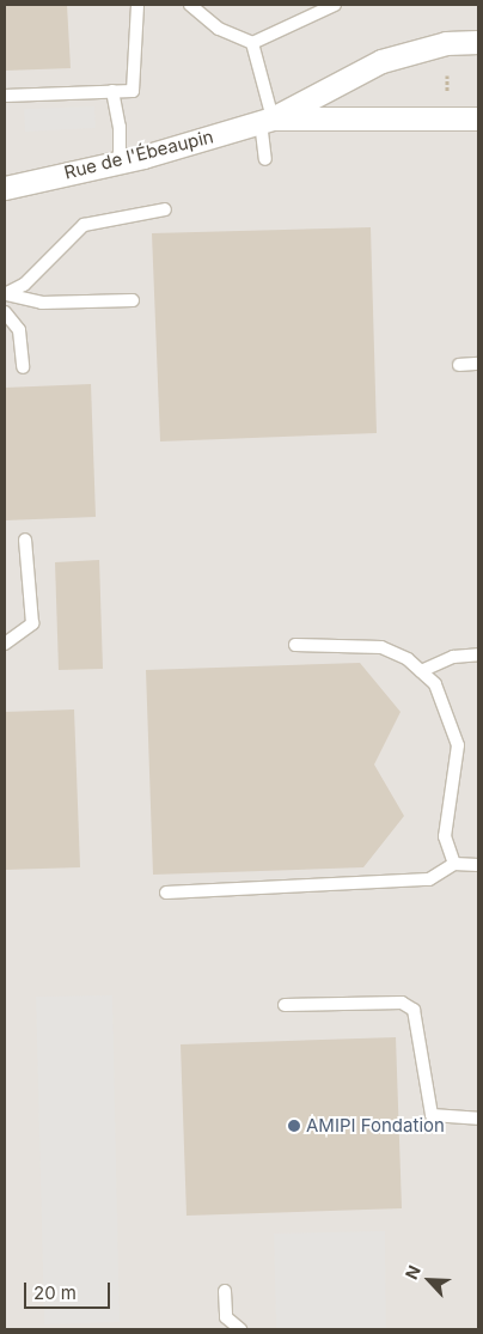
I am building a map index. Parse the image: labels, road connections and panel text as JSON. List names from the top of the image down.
{
  "streets": {
    "street": ["Rue de l'Ébeaupin"]
  },
  "places": ["AMIPI Fondation"],
  "scale_bar": "20 m",
  "north": "top left"
}
